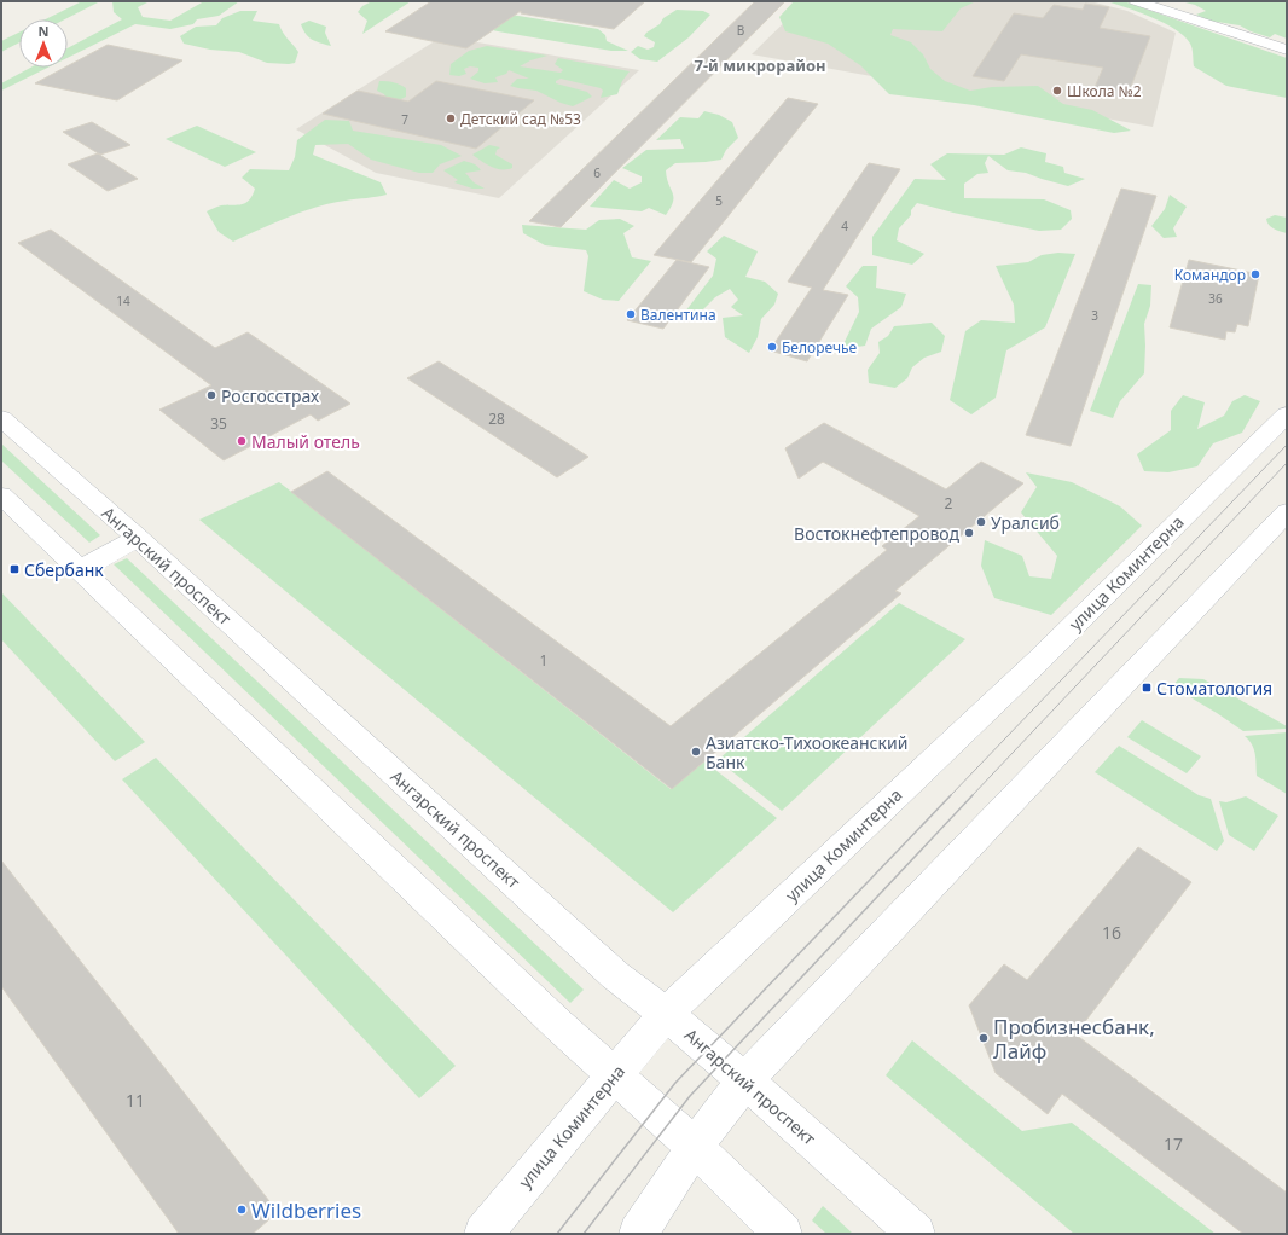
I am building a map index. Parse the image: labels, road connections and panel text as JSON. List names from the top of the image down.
{
  "streets": {
    "street": ["Ангарский проспект", "улица Коминтерна"]
  },
  "crossings": [
    ["Ангарский проспект", "улица Коминтерна"]
  ],
  "districts": ["7-й микрорайон"],
  "places": {
    "other": [
      "Школа №2",
      "Детский сад №53",
      "Командор",
      "Валентина",
      "Белоречье",
      "Росгосстрах",
      "Малый отель",
      "Уралсиб",
      "Востокнефтепровод",
      "Азиатско-Тихоокеанский Банк",
      "Пробизнесбанк, Лайф",
      "Wildberries"
    ],
    "transit": ["Сбербанк", "Стоматология"]
  },
  "house_numbers": [
    "В",
    "7",
    "6",
    "5",
    "4",
    "36",
    "14",
    "3",
    "28",
    "35",
    "2",
    "1",
    "16",
    "11",
    "17"
  ],
  "north": "top"
}
